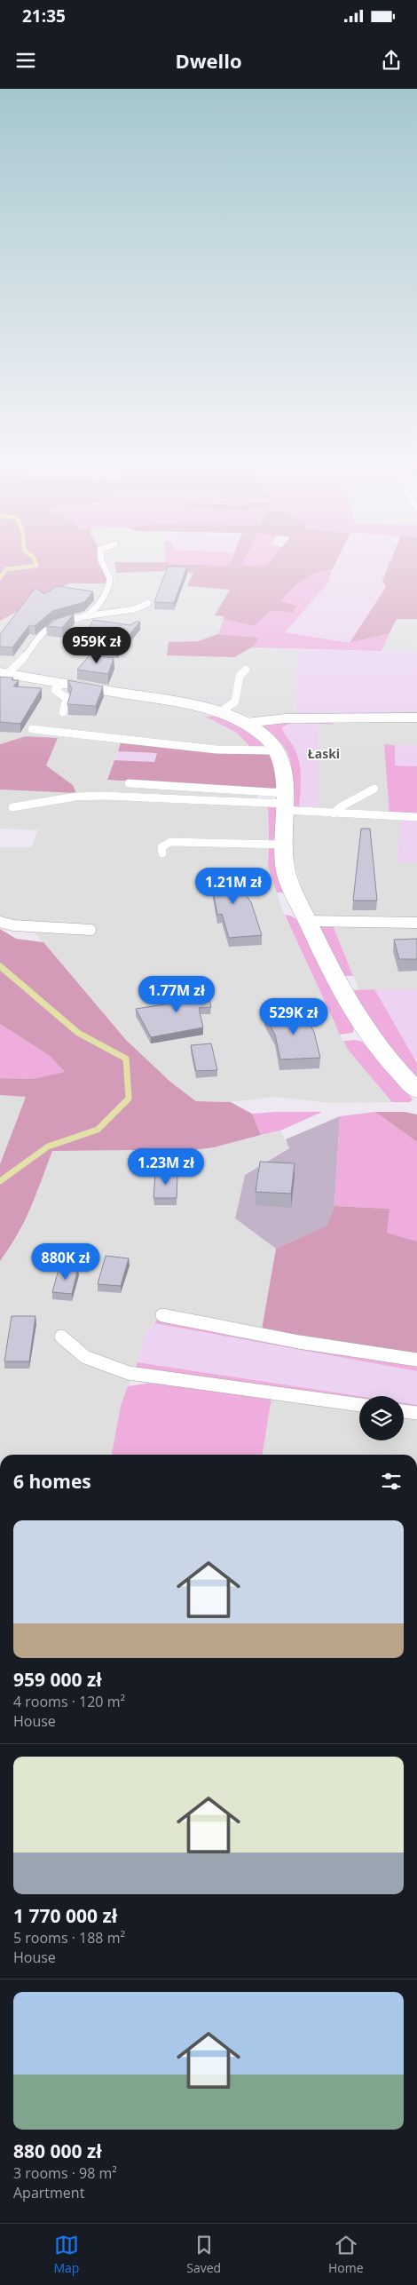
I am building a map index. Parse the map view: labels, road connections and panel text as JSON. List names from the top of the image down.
{
  "districts": ["Łaski"],
  "page": {
    "status": "21:35",
    "header": "Dwello",
    "price": [
      "959K zł",
      "1.21M zł",
      "1.77M zł",
      "529K zł",
      "1.23M zł",
      "880K zł"
    ],
    "heading": "6 homes",
    "list": [
      {
        "name": "959 000 zł",
        "note": "4 rooms · 120 m² · House"
      },
      {
        "name": "1 770 000 zł",
        "note": "5 rooms · 188 m² · House"
      },
      {
        "name": "880 000 zł",
        "note": "3 rooms · 98 m² · Apartment"
      }
    ],
    "tabs": ["Map", "Saved", "Home"]
  }
}
